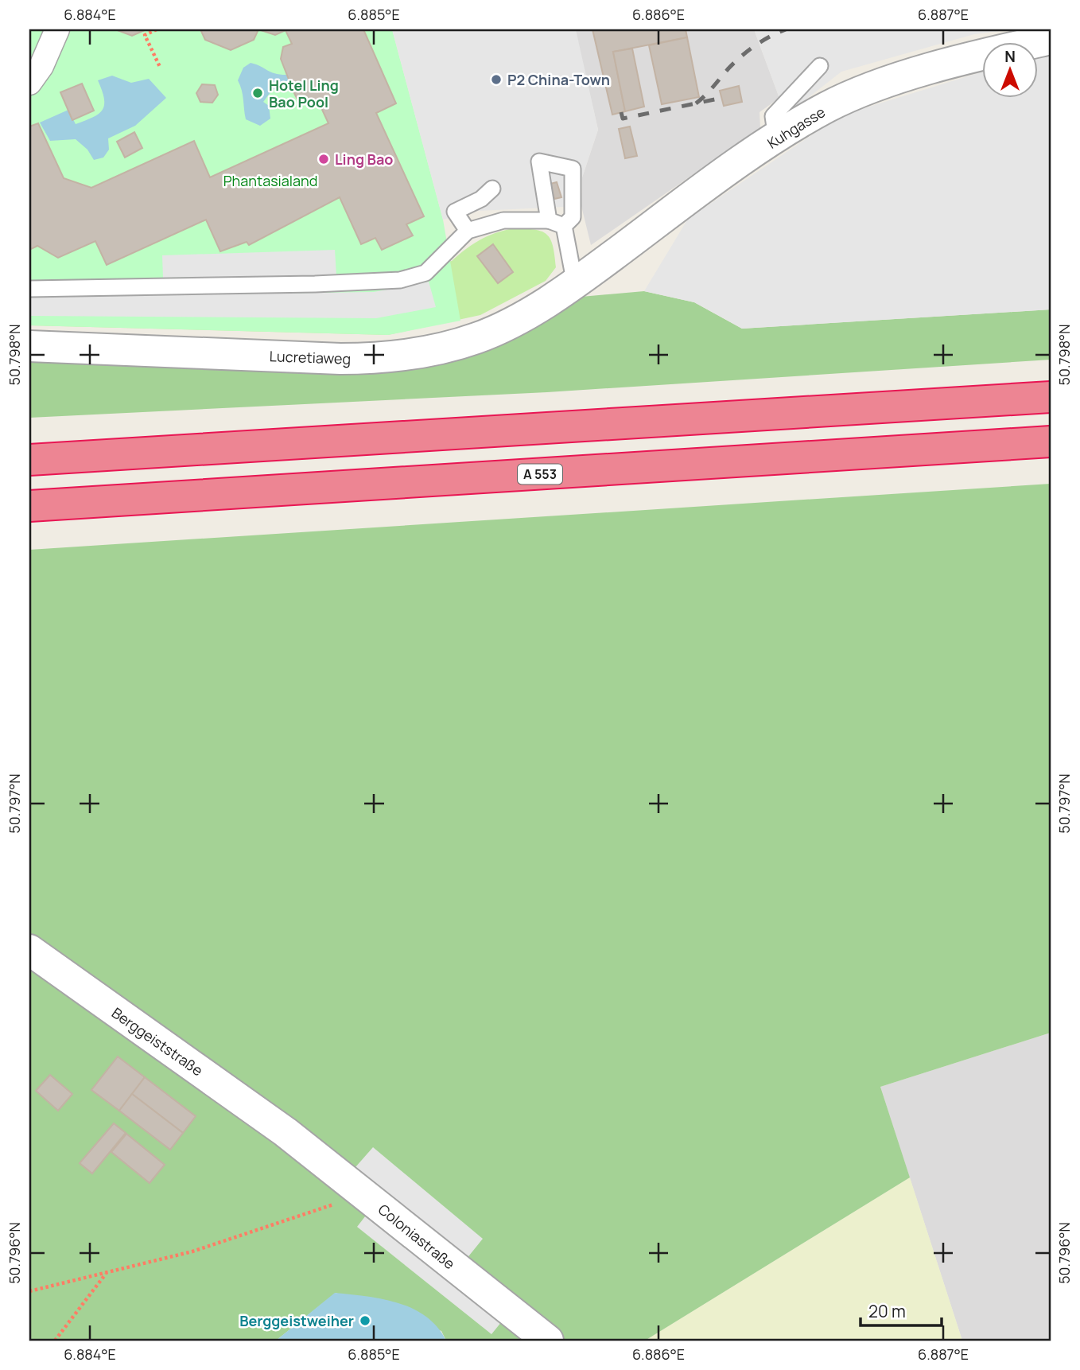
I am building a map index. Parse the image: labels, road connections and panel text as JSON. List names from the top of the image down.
{
  "streets": {
    "highway": ["A 553"],
    "street": [
      "Kuhgasse",
      "Lucretiaweg",
      "Berggeiststraße",
      "Coloniastraße"
    ]
  },
  "crossings": [
    ["Kuhgasse", "Lucretiaweg"],
    ["Berggeiststraße", "Coloniastraße"]
  ],
  "parks": ["Phantasialand"],
  "places": [
    "P2 China-Town",
    "Hotel Ling Bao Pool",
    "Ling Bao",
    "Berggeistweiher"
  ],
  "scale_bar": "20 m",
  "north": "top",
  "coordinates": [
    "6.884°E",
    "6.885°E",
    "6.886°E",
    "6.887°E",
    "50.798°N",
    "50.797°N",
    "50.796°N"
  ]
}
